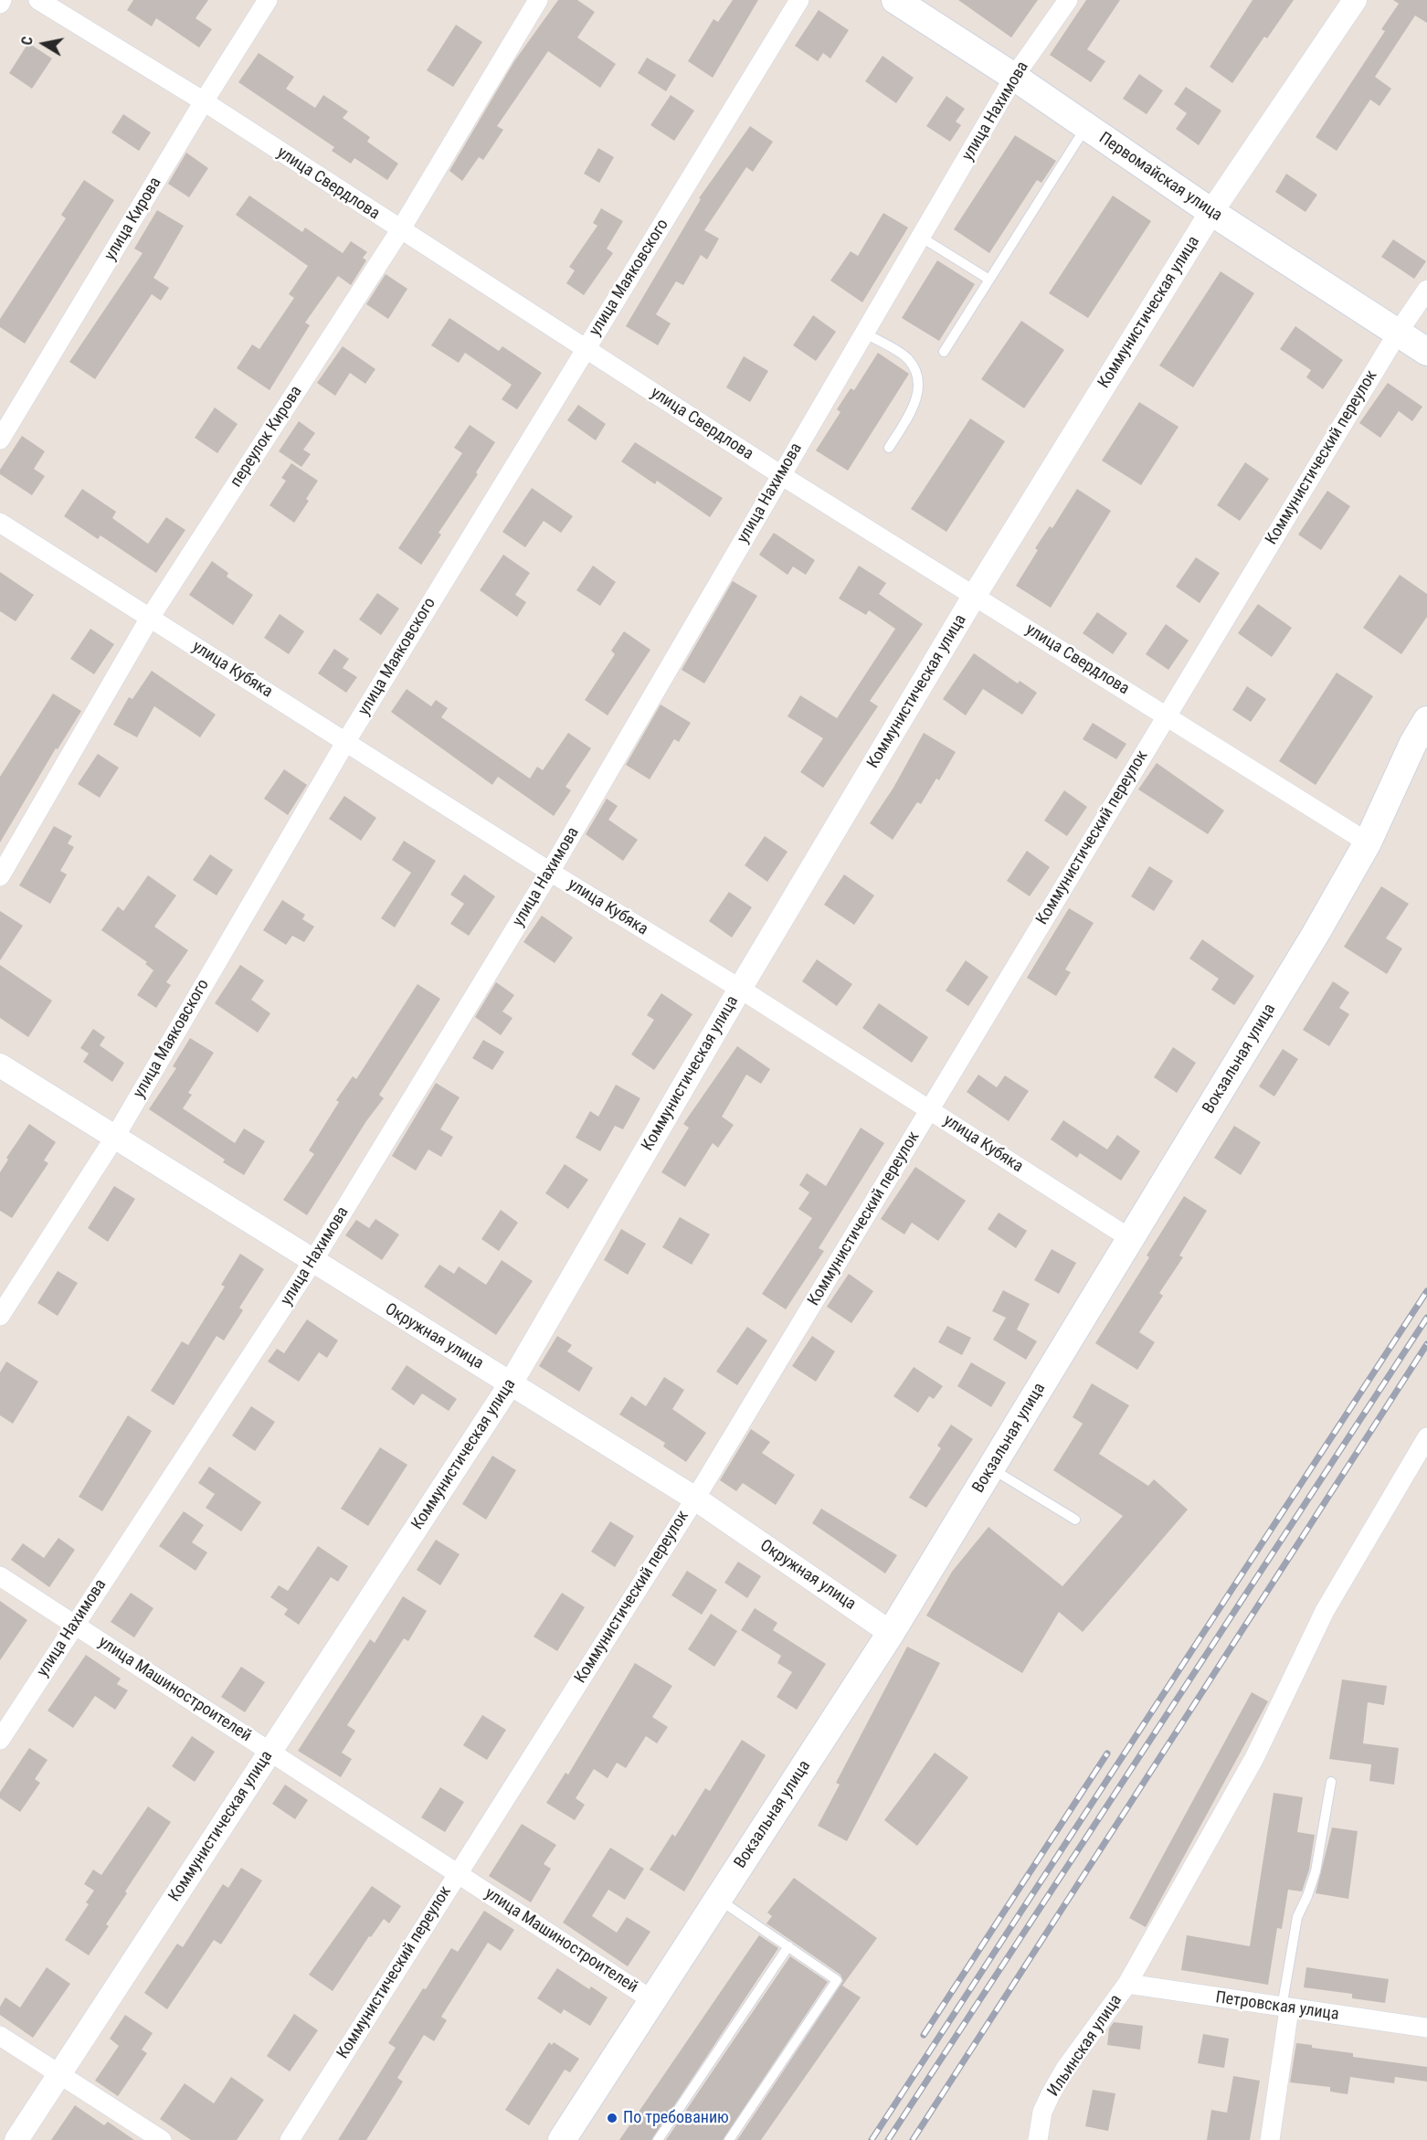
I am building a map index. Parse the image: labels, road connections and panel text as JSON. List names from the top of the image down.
{
  "streets": {
    "main road": ["Первомайская улица", "Вокзальная улица"],
    "street": [
      "улица Нахимова",
      "улица Свердлова",
      "улица Кирова",
      "улица Маяковского",
      "Коммунистическая улица",
      "переулок Кирова",
      "Коммунистический переулок",
      "улица Кубяка",
      "Окружная улица",
      "улица Машиностроителей",
      "Петровская улица",
      "Ильинская улица"
    ]
  },
  "crossings": [
    ["улица Нахимова", "Первомайская улица"],
    ["улица Нахимова", "улица Свердлова"],
    ["улица Нахимова", "улица Кубяка"],
    ["улица Нахимова", "Окружная улица"],
    ["улица Нахимова", "улица Машиностроителей"],
    ["Первомайская улица", "Коммунистическая улица"],
    ["Первомайская улица", "Коммунистический переулок"],
    ["улица Свердлова", "улица Кирова"],
    ["улица Свердлова", "улица Маяковского"],
    ["улица Свердлова", "Коммунистическая улица"],
    ["улица Свердлова", "переулок Кирова"],
    ["улица Свердлова", "Коммунистический переулок"],
    ["улица Свердлова", "Вокзальная улица"],
    ["улица Маяковского", "улица Кубяка"],
    ["улица Маяковского", "Окружная улица"],
    ["Коммунистическая улица", "улица Кубяка"],
    ["Коммунистическая улица", "Окружная улица"],
    ["Коммунистическая улица", "улица Машиностроителей"],
    ["переулок Кирова", "улица Кубяка"],
    ["Коммунистический переулок", "улица Кубяка"],
    ["Коммунистический переулок", "Окружная улица"],
    ["Коммунистический переулок", "улица Машиностроителей"],
    ["улица Кубяка", "Вокзальная улица"],
    ["Вокзальная улица", "Окружная улица"],
    ["Вокзальная улица", "улица Машиностроителей"],
    ["Петровская улица", "Ильинская улица"]
  ],
  "places": ["По требованию"],
  "north": "left"
}
